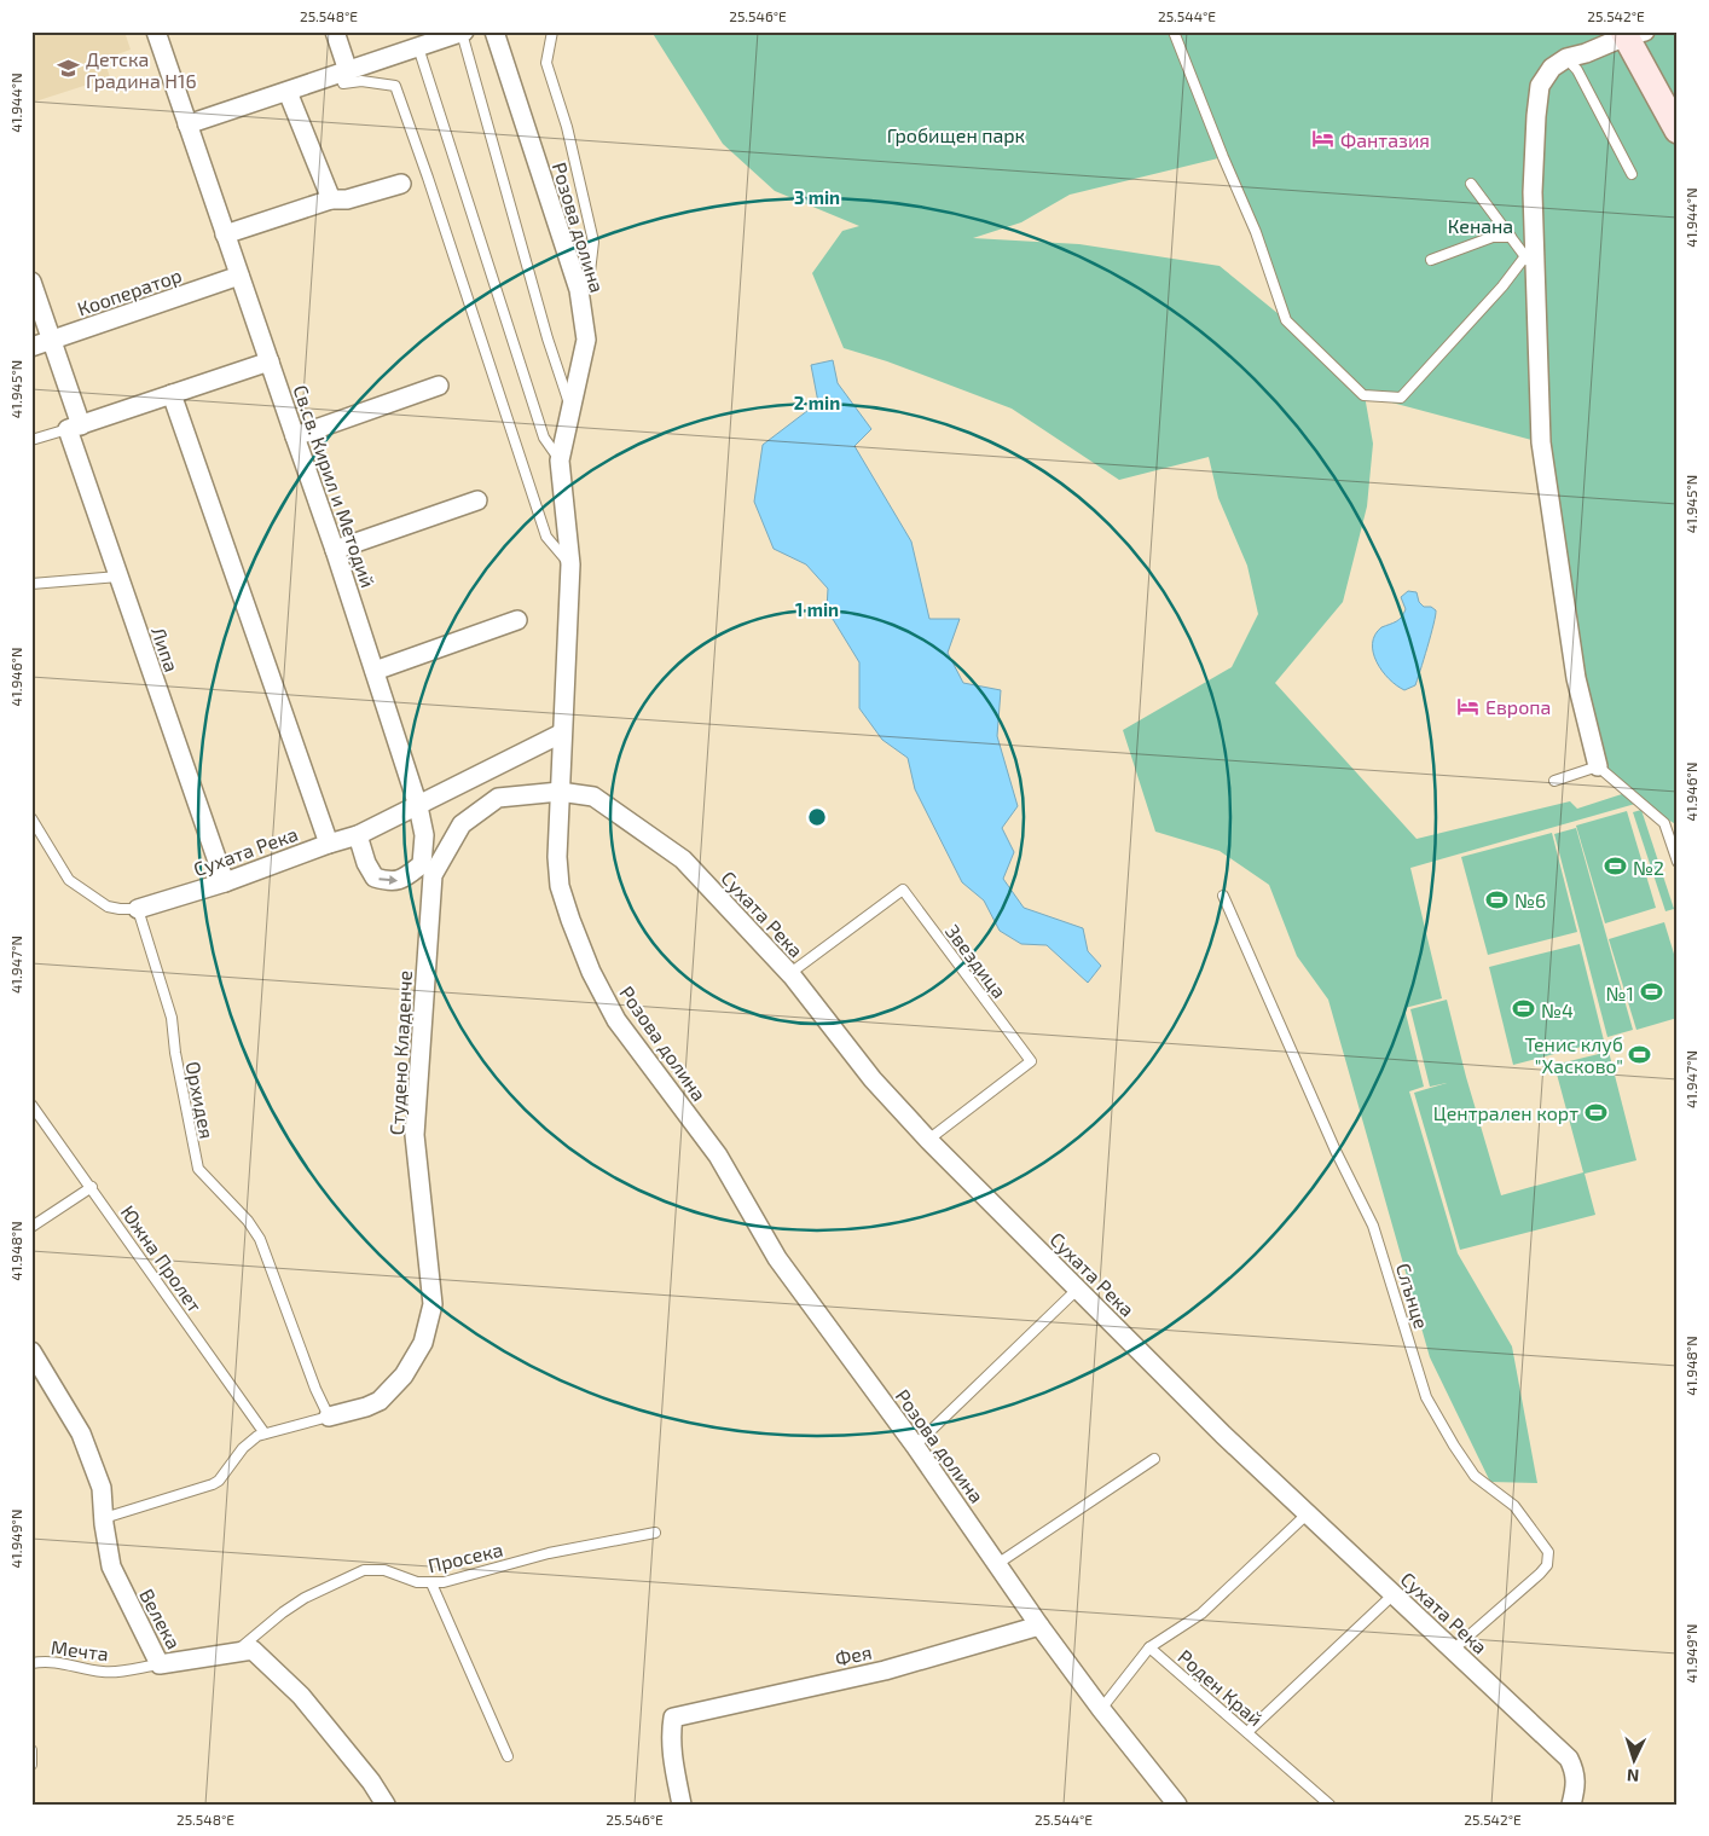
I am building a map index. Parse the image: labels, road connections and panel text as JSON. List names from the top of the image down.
{
  "streets": {
    "street": [
      "Розова долина",
      "Кооператор",
      "Св.св. Кирил и Методий",
      "Липа",
      "Сухата Река",
      "Студено Кладенче",
      "Велека",
      "Фея"
    ],
    "lane": [
      "Звездица",
      "Орхидея",
      "Южна Пролет",
      "Слънце",
      "Просека",
      "Мечта",
      "Роден Край"
    ]
  },
  "crossings": [
    ["Розова долина", "Сухата Река"],
    ["Розова долина", "Студено Кладенче"],
    ["Розова долина", "Фея"],
    ["Розова долина", "Роден Край"],
    ["Кооператор", "Св.св. Кирил и Методий"],
    ["Кооператор", "Липа"],
    ["Св.св. Кирил и Методий", "Сухата Река"],
    ["Св.св. Кирил и Методий", "Студено Кладенче"],
    ["Липа", "Сухата Река"],
    ["Сухата Река", "Звездица"],
    ["Сухата Река", "Студено Кладенче"],
    ["Сухата Река", "Орхидея"],
    ["Сухата Река", "Слънце"],
    ["Студено Кладенче", "Орхидея"],
    ["Просека", "Велека"],
    ["Велека", "Мечта"]
  ],
  "parks": ["Гробищен парк", "Кенана"],
  "places": {
    "school or university": ["Детска Градина Н16"],
    "hotel": ["Фантазия", "Европа"],
    "sports": [
      "№2",
      "№6",
      "№1",
      "№4",
      "Тенис клуб \"Хасково\"",
      "Централен корт"
    ]
  },
  "north": "bottom",
  "coordinates": [
    "25.548°E",
    "25.546°E",
    "25.544°E",
    "25.542°E",
    "41.944°N",
    "41.945°N",
    "41.946°N",
    "41.947°N",
    "41.948°N",
    "41.949°N"
  ],
  "rings": ["3 min", "2 min", "1 min"]
}
